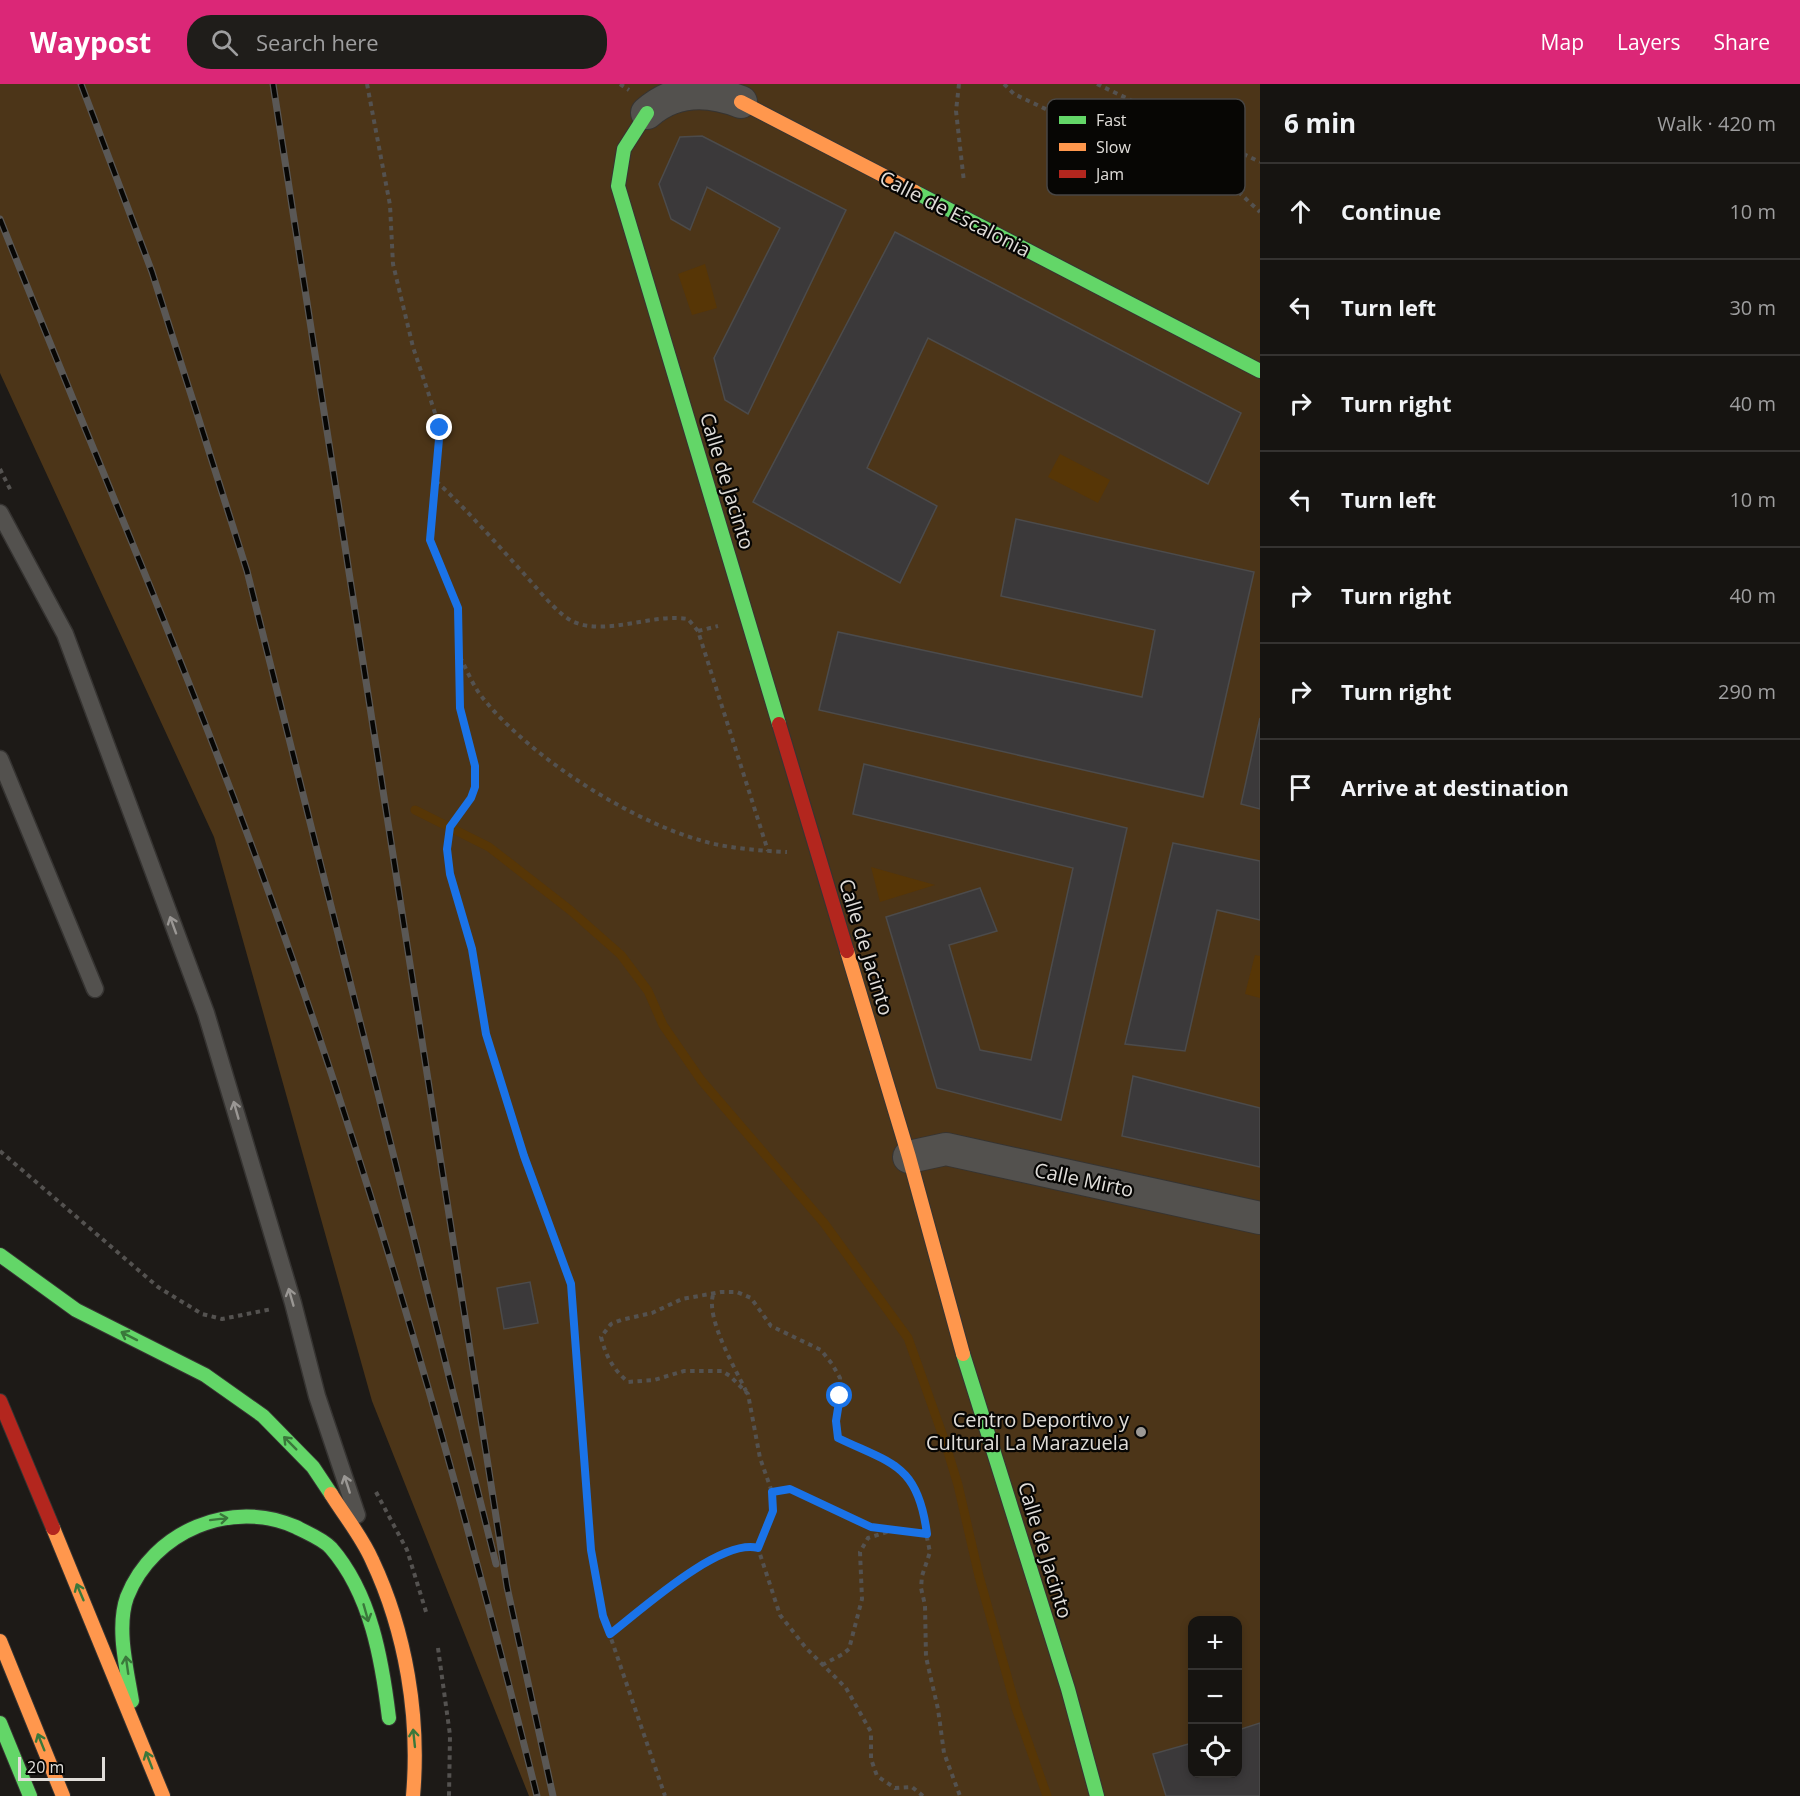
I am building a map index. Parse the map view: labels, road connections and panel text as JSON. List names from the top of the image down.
{
  "streets": {
    "main road": ["Calle de Escalonia", "Calle de Jacinto"],
    "street": ["Calle Mirto"]
  },
  "crossings": [
    ["Calle de Escalonia", "Calle de Jacinto"],
    ["Calle de Jacinto", "Calle Mirto"]
  ],
  "places": ["Centro Deportivo y Cultural La Marazuela"],
  "legend": ["Fast", "Slow", "Jam"],
  "scale_bar": "20 m",
  "page": {
    "header": "Waypost",
    "search": "Search here",
    "nav": ["Map", "Layers", "Share"],
    "heading": ["6 min", "Walk · 420 m"],
    "list": [
      ["Continue", "10 m"],
      ["Turn left", "30 m"],
      ["Turn right", "40 m"],
      ["Turn left", "10 m"],
      ["Turn right", "40 m"],
      ["Turn right", "290 m"],
      "Arrive at destination"
    ],
    "map_buttons": ["+", "−"],
    "scale": "20 m"
  }
}
